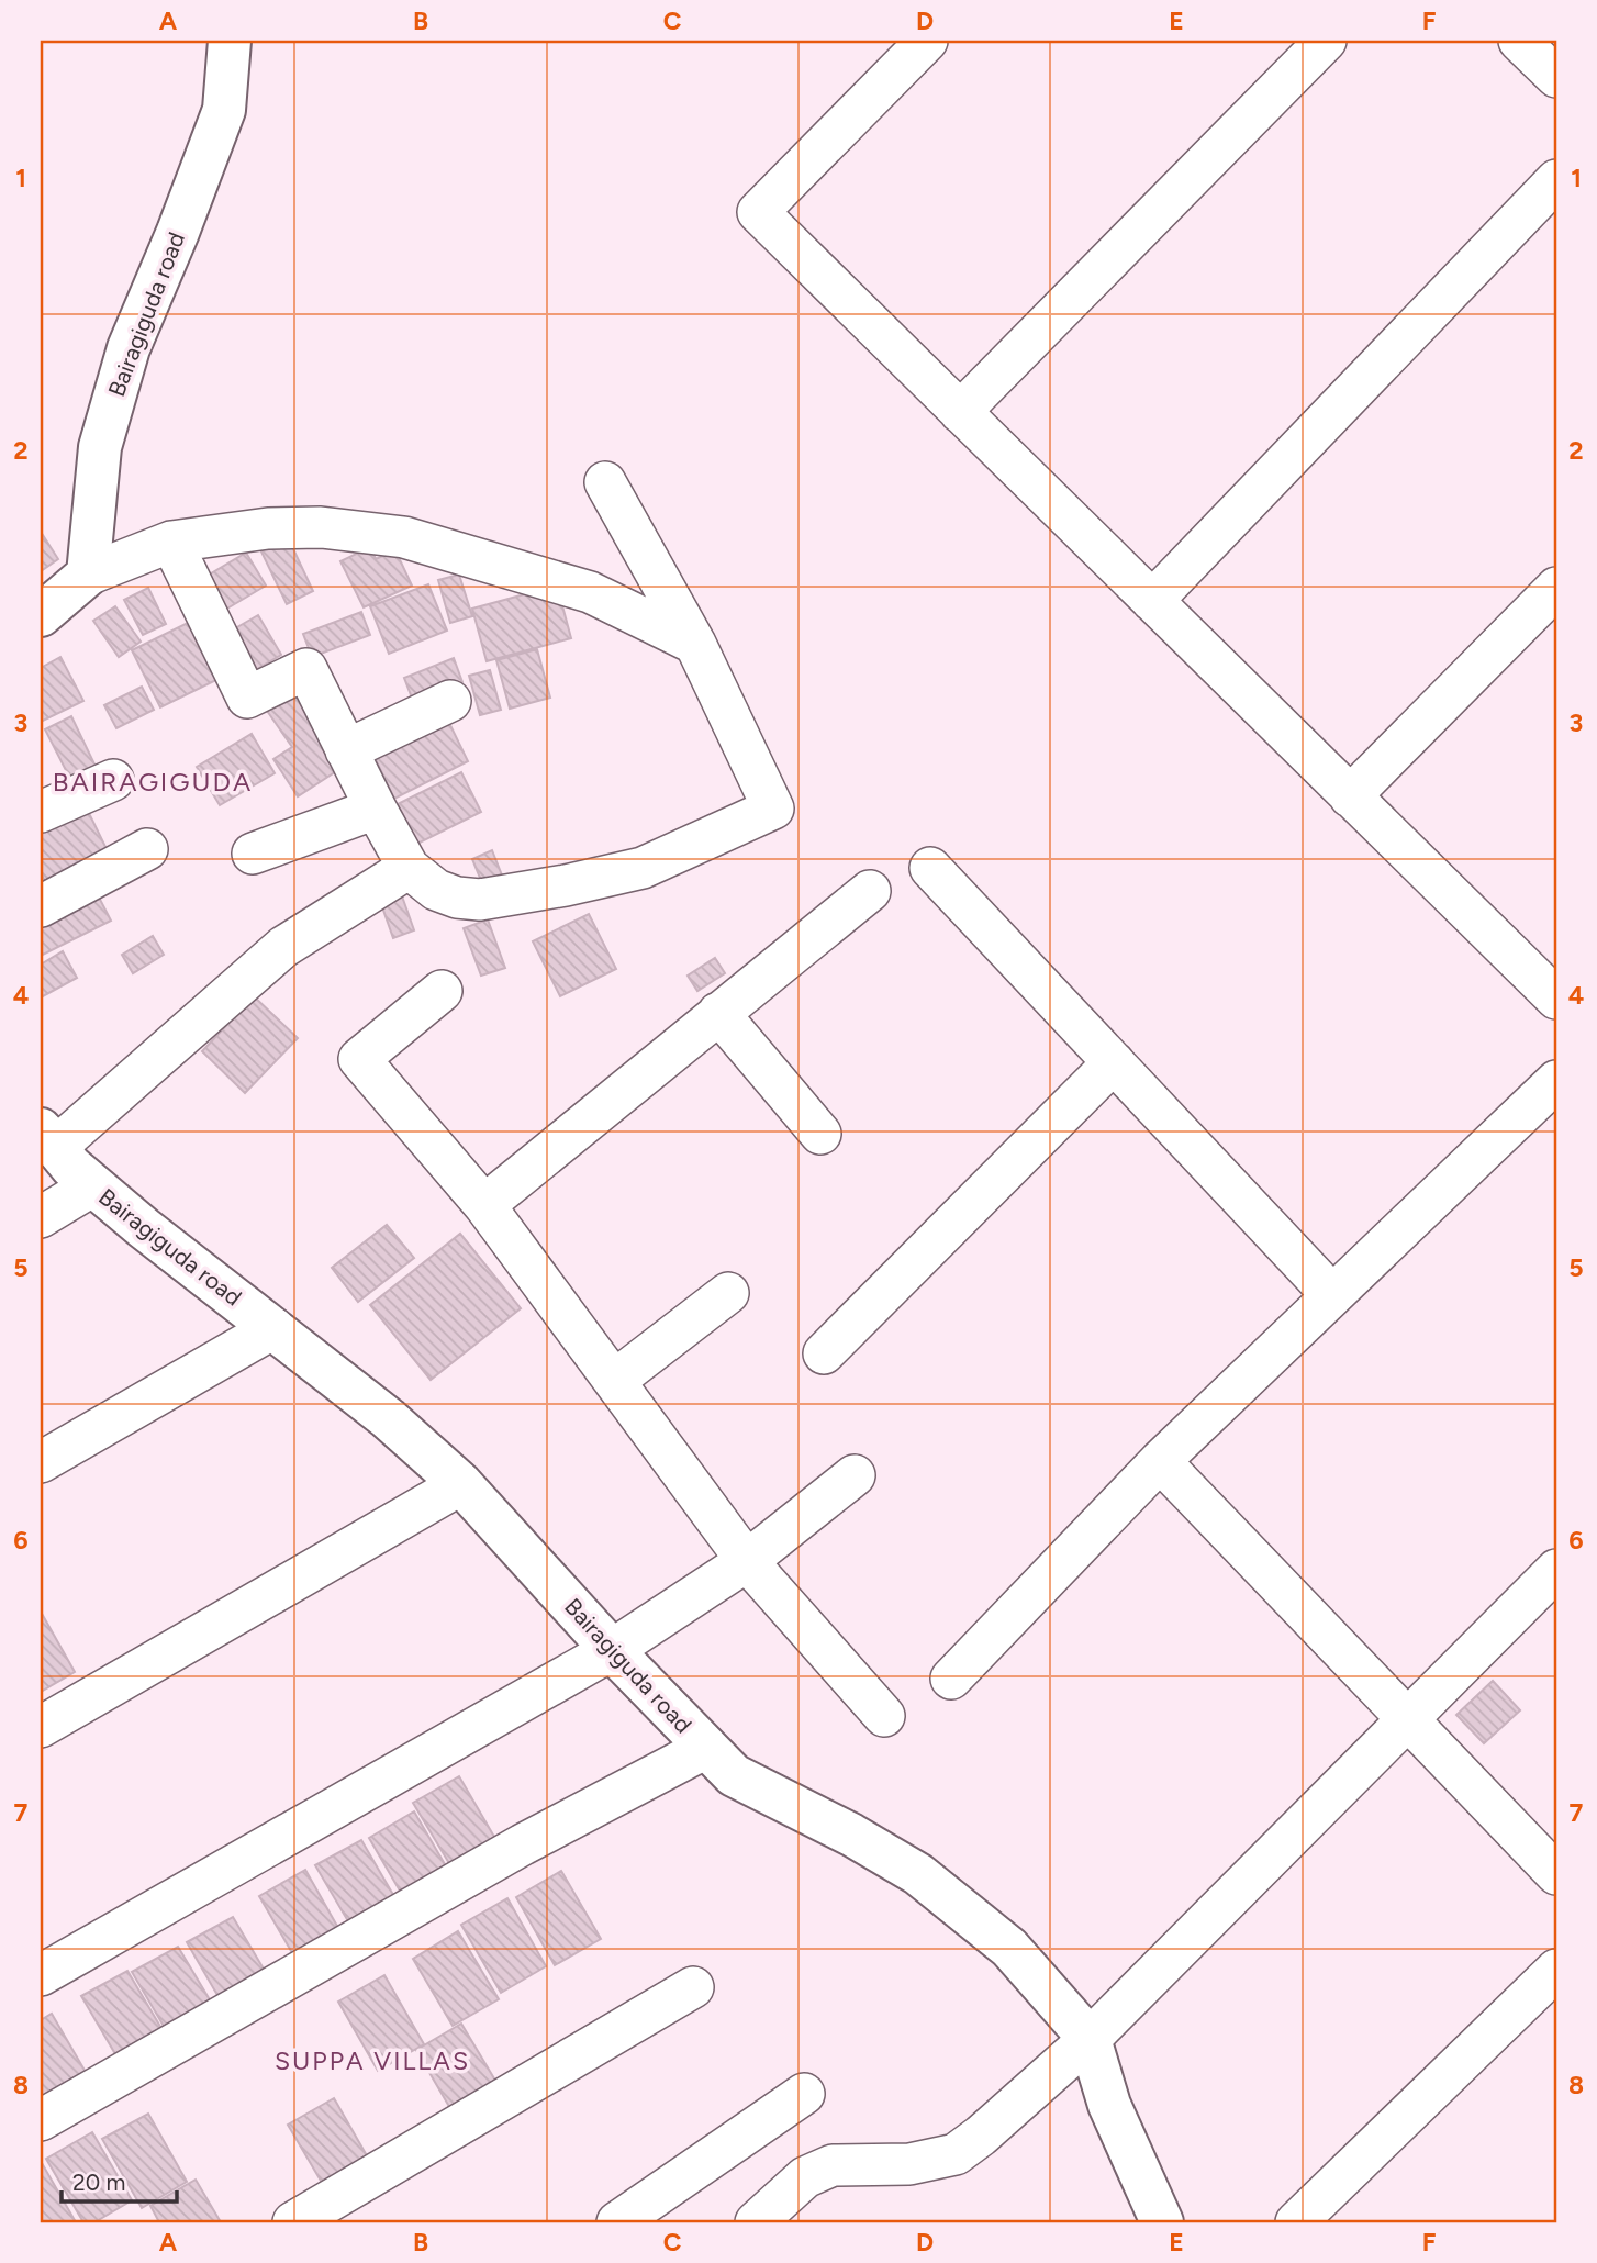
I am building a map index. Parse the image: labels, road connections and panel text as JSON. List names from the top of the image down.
{
  "streets": {
    "street": ["Bairagiguda road"]
  },
  "districts": ["BAIRAGIGUDA", "SUPPA VILLAS"],
  "scale_bar": "20 m",
  "grid": {
    "columns": [
      "A",
      "B",
      "C",
      "D",
      "E",
      "F"
    ],
    "rows": [
      "1",
      "2",
      "3",
      "4",
      "5",
      "6",
      "7",
      "8"
    ]
  }
}
